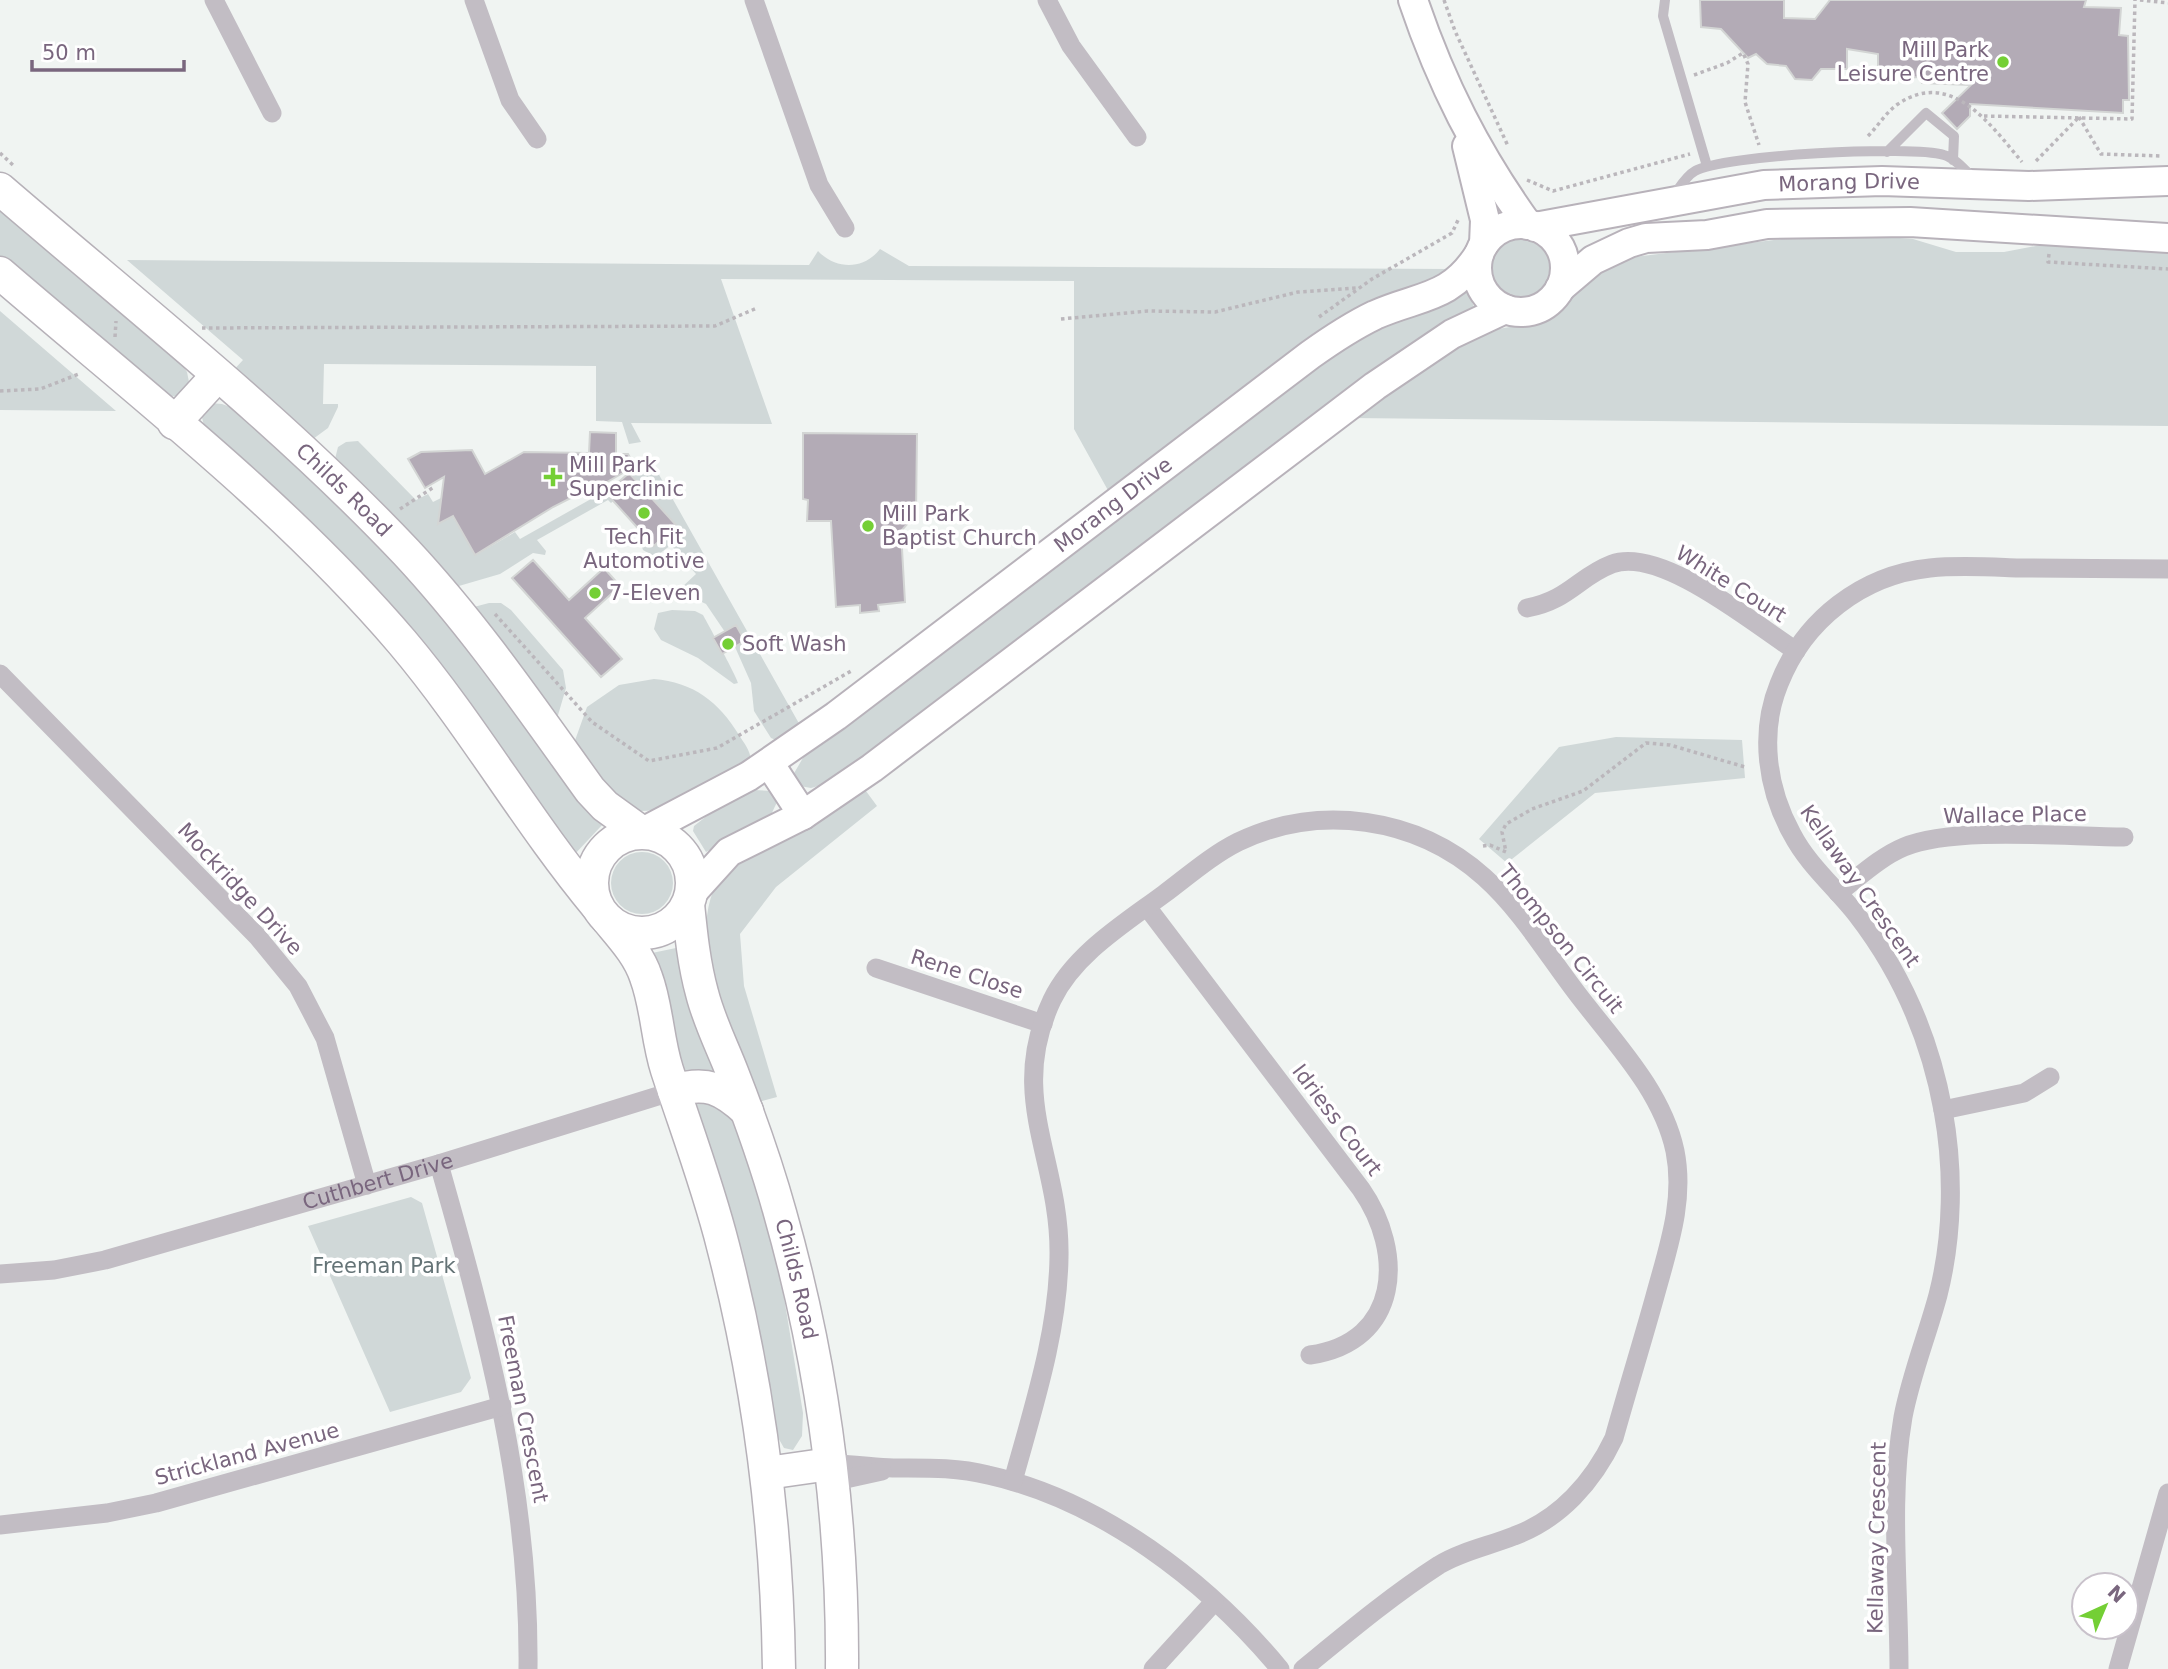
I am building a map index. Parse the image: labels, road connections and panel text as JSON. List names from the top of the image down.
{
  "streets": {
    "main road": ["Morang Drive", "Childs Road", "Cuthbert Drive"],
    "street": [
      "White Court",
      "Wallace Place",
      "Kellaway Crescent",
      "Mockridge Drive",
      "Thompson Circuit",
      "Rene Close",
      "Idriess Court",
      "Freeman Crescent",
      "Strickland Avenue"
    ]
  },
  "crossings": [
    ["Morang Drive", "Childs Road"],
    ["Childs Road", "Cuthbert Drive"],
    ["White Court", "Kellaway Crescent"],
    ["Wallace Place", "Kellaway Crescent"],
    ["Mockridge Drive", "Cuthbert Drive"],
    ["Thompson Circuit", "Rene Close"],
    ["Thompson Circuit", "Idriess Court"],
    ["Cuthbert Drive", "Freeman Crescent"],
    ["Freeman Crescent", "Strickland Avenue"]
  ],
  "parks": ["Freeman Park"],
  "places": {
    "other": [
      "Mill Park Leisure Centre",
      "Tech Fit Automotive",
      "Mill Park Baptist Church",
      "7-Eleven",
      "Soft Wash"
    ],
    "health": ["Mill Park Superclinic"]
  },
  "scale_bar": "50 m",
  "north": "top right"
}
